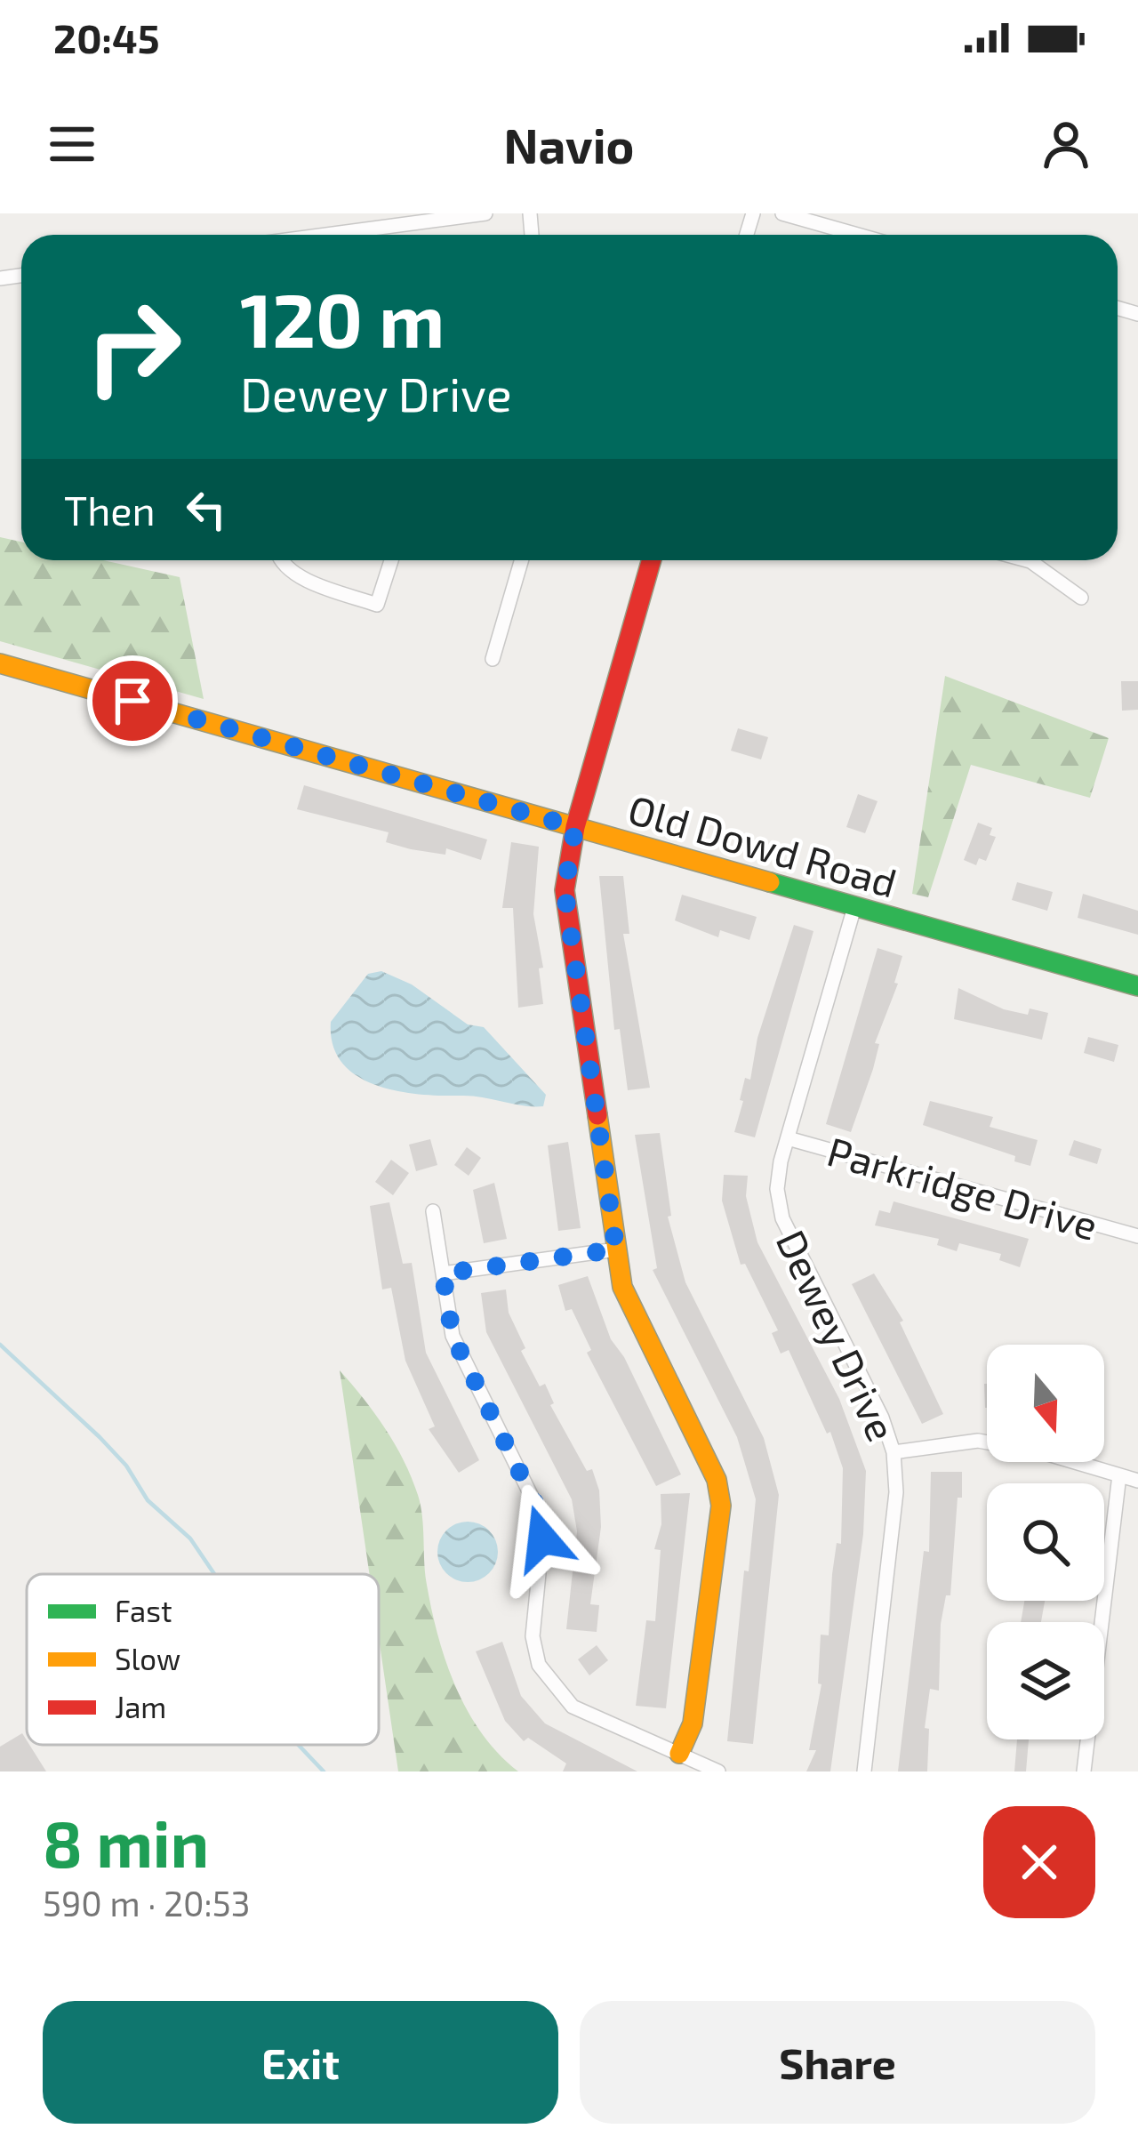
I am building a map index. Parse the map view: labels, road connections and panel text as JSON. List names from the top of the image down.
{
  "streets": {
    "street": ["Old Dowd Road", "Parkridge Drive", "Dewey Drive"]
  },
  "crossings": [
    ["Old Dowd Road", "Dewey Drive"],
    ["Parkridge Drive", "Dewey Drive"]
  ],
  "legend": ["Fast", "Slow", "Jam"],
  "north": "bottom",
  "page": {
    "status": "20:45",
    "header": "Navio",
    "turn": ["120 m", "Dewey Drive"],
    "then": "Then",
    "heading": ["8 min", "590 m · 20:53"],
    "buttons": ["Exit", "Share"]
  }
}
